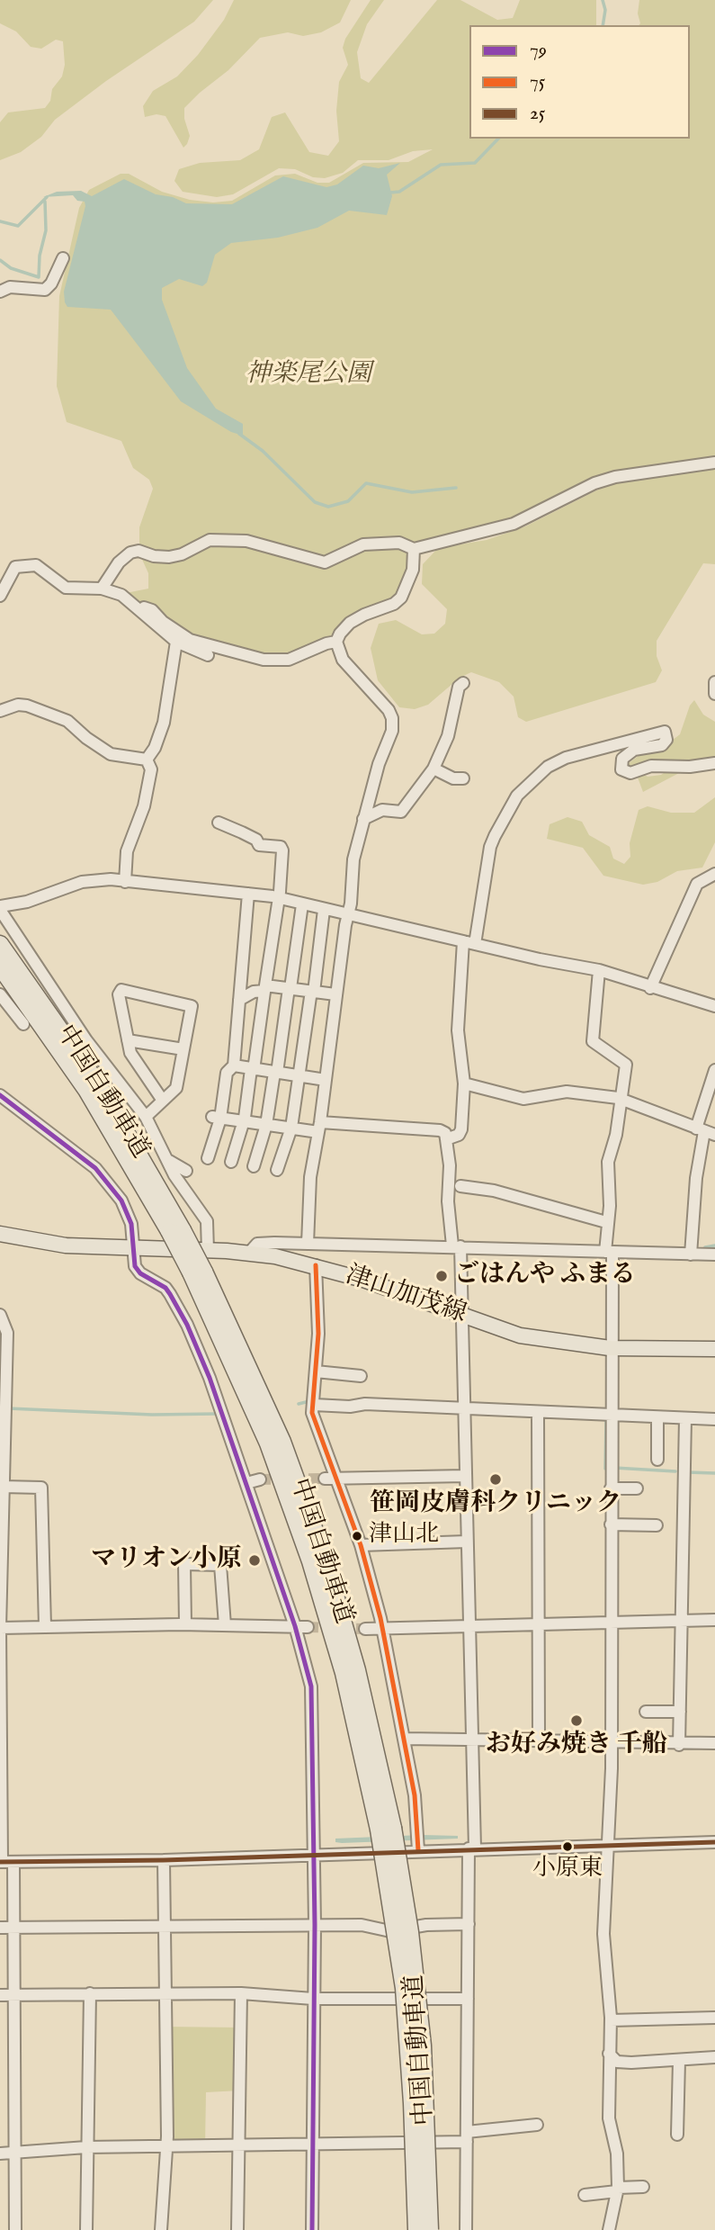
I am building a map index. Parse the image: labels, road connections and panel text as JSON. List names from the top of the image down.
{
  "streets": {
    "highway": ["中国自動車道"],
    "main road": ["津山加茂線"]
  },
  "parks": ["神楽尾公園"],
  "places": [
    "ごはんや ふまる",
    "笹岡皮膚科クリニック",
    "津山北",
    "マリオン小原",
    "お好み焼き 千船",
    "小原東"
  ],
  "lines": ["transit line 79", "transit line 75", "transit line 25"],
  "legend": ["79", "75", "25"]
}
